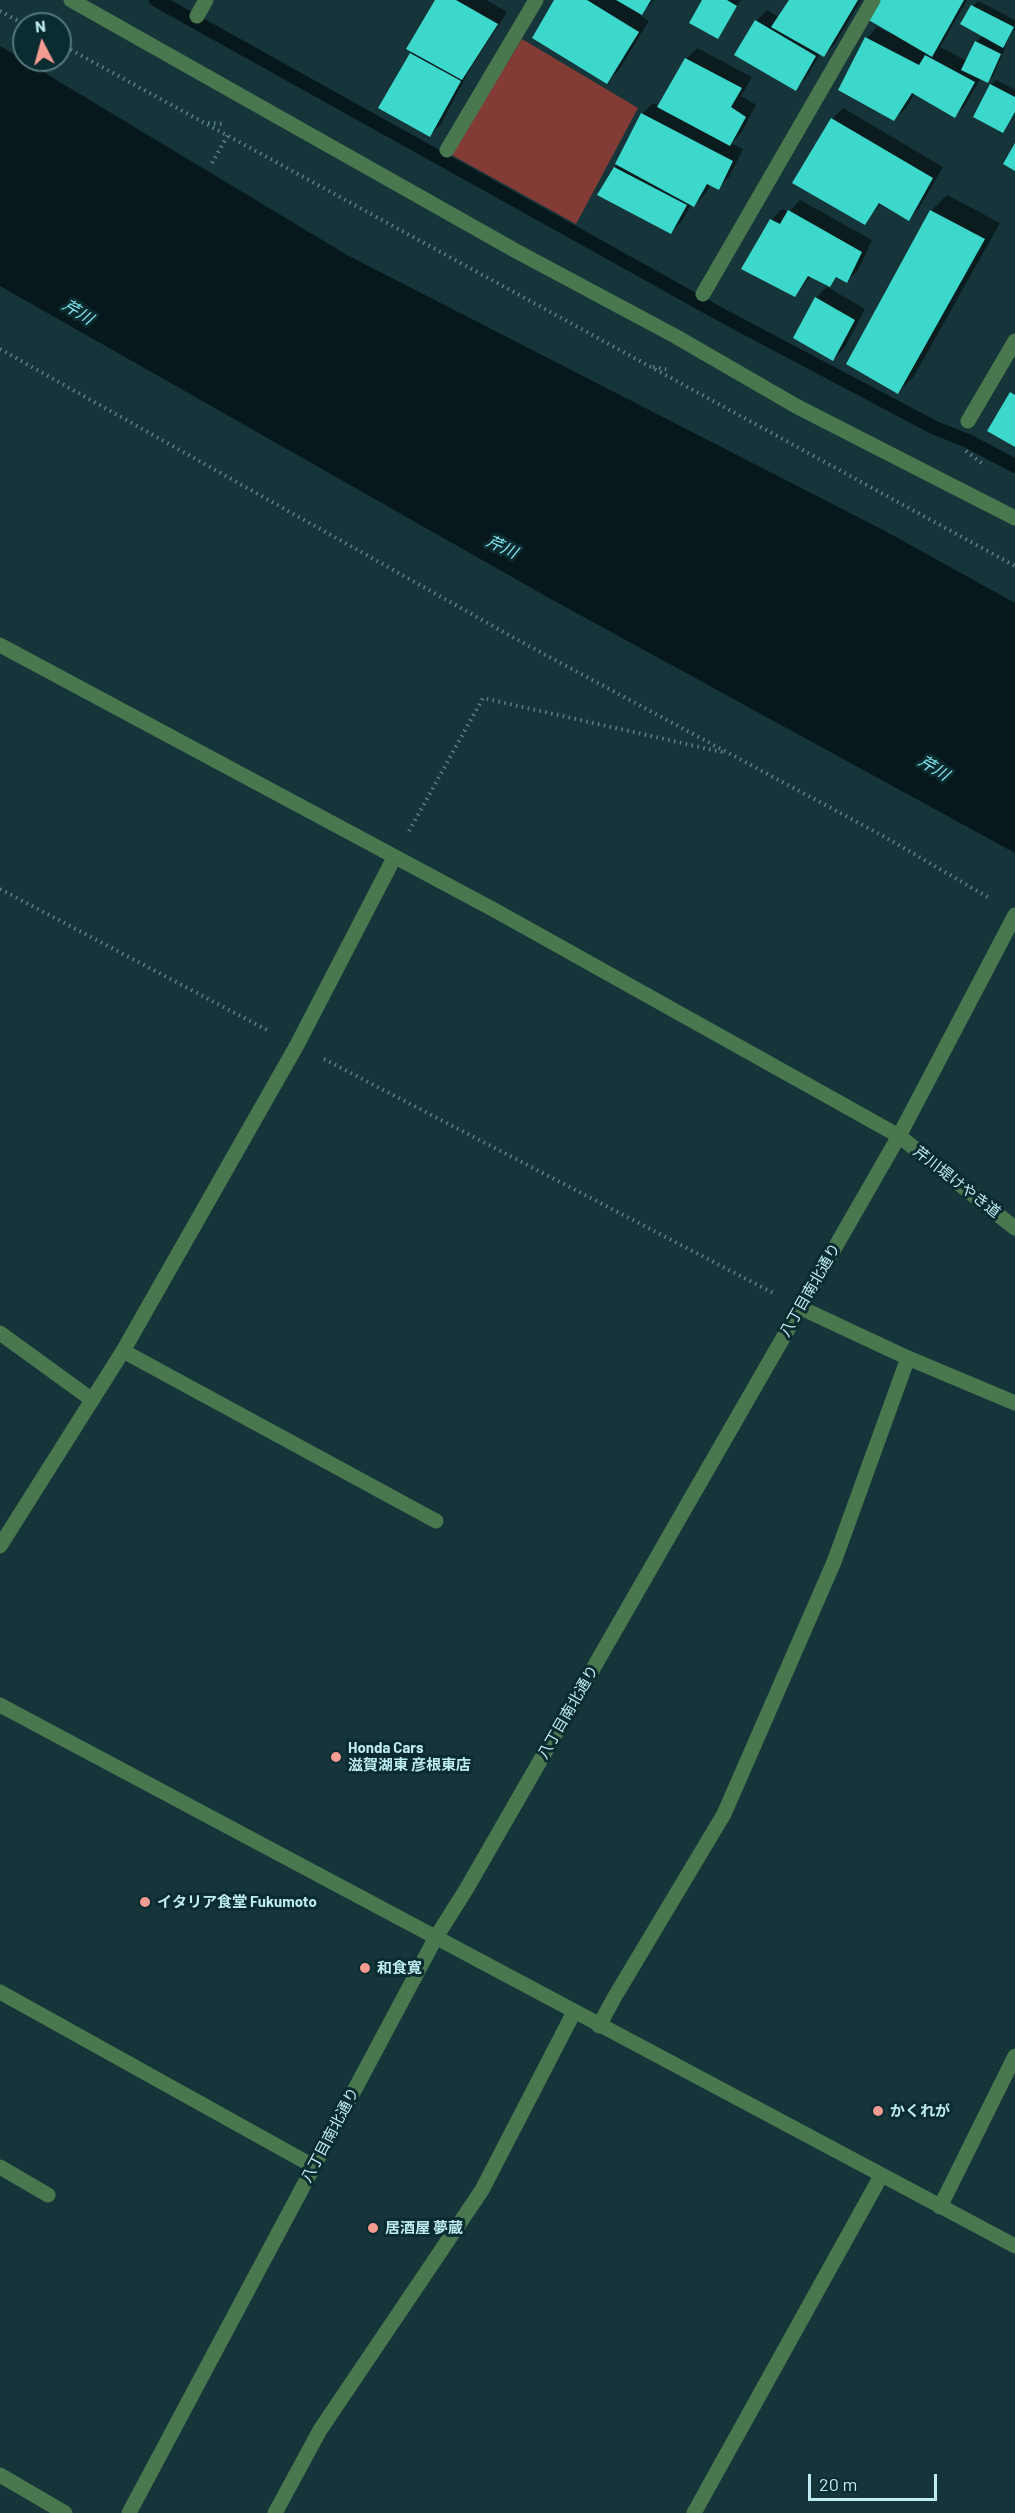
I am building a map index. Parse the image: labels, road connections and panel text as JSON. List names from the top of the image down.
{
  "streets": {
    "street": ["芹川堤けやき道", "八丁目南北通り"]
  },
  "crossings": [
    ["芹川堤けやき道", "八丁目南北通り"]
  ],
  "water": ["芹川"],
  "places": [
    "Honda Cars 滋賀湖東 彦根東店",
    "イタリア食堂 Fukumoto",
    "和食寛",
    "かくれが",
    "居酒屋 夢蔵"
  ],
  "scale_bar": "20 m",
  "north": "top"
}
